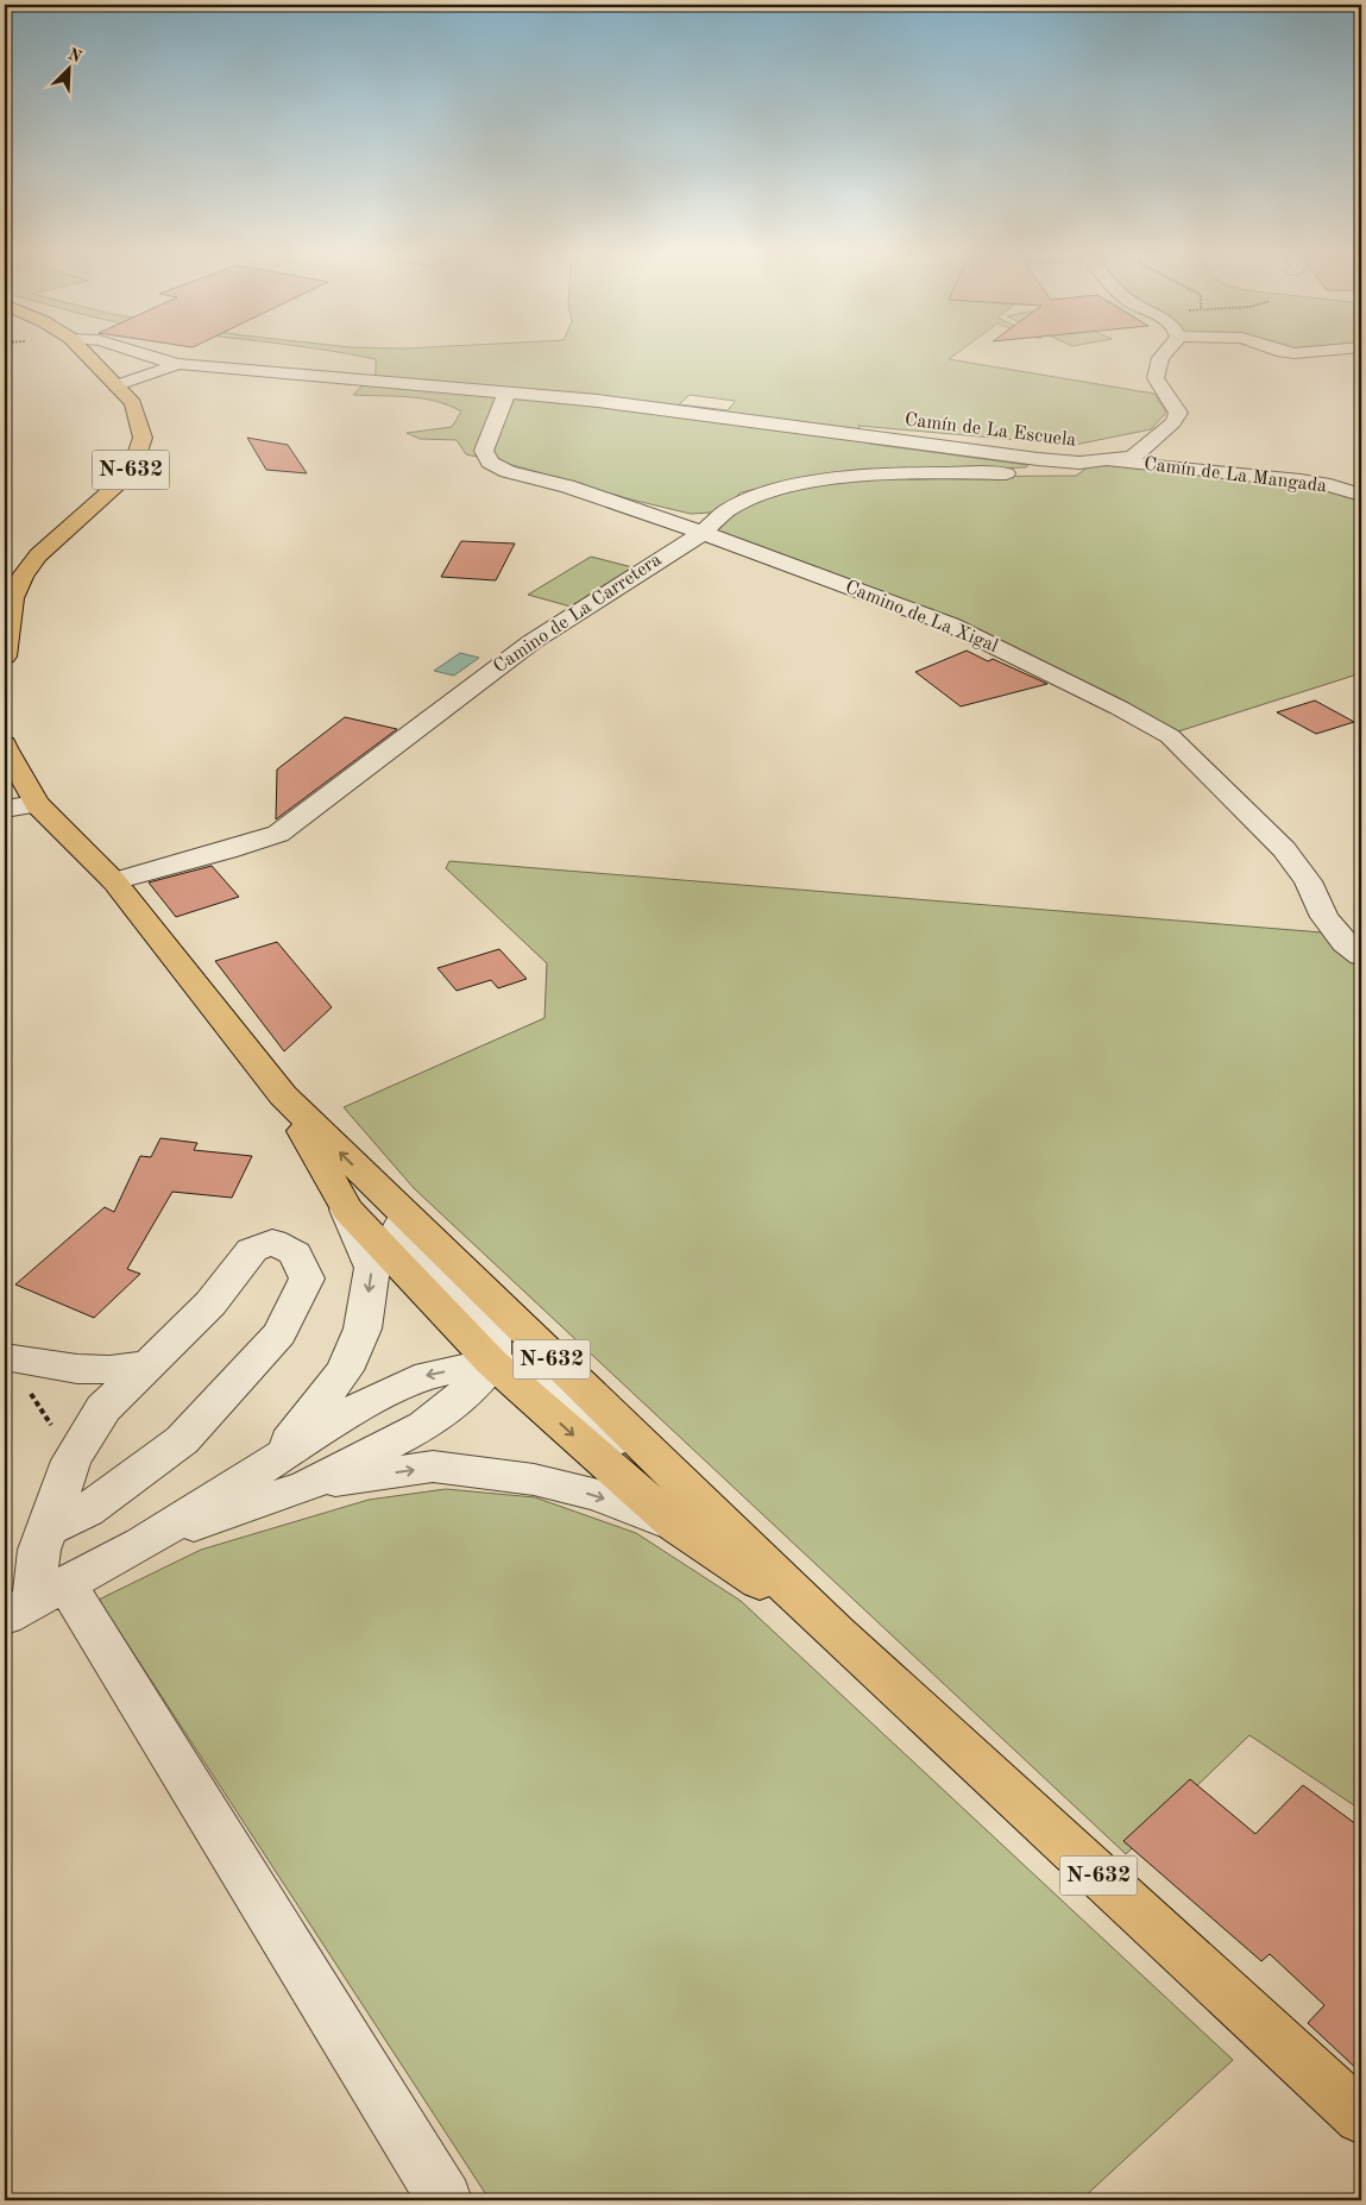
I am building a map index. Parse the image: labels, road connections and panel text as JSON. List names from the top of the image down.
{
  "streets": {
    "highway": ["N-632"],
    "street": [
      "Camín de La Escuela",
      "Camín de La Mangada",
      "Camino de La Carretera",
      "Camino de La Xigal"
    ]
  },
  "crossings": [
    ["Camín de La Escuela", "Camín de La Mangada"],
    ["Camín de La Escuela", "Camino de La Carretera"],
    ["Camín de La Escuela", "Camino de La Xigal"],
    ["N-632", "Camino de La Carretera"],
    ["Camino de La Carretera", "Camino de La Xigal"]
  ],
  "north": "top right"
}
